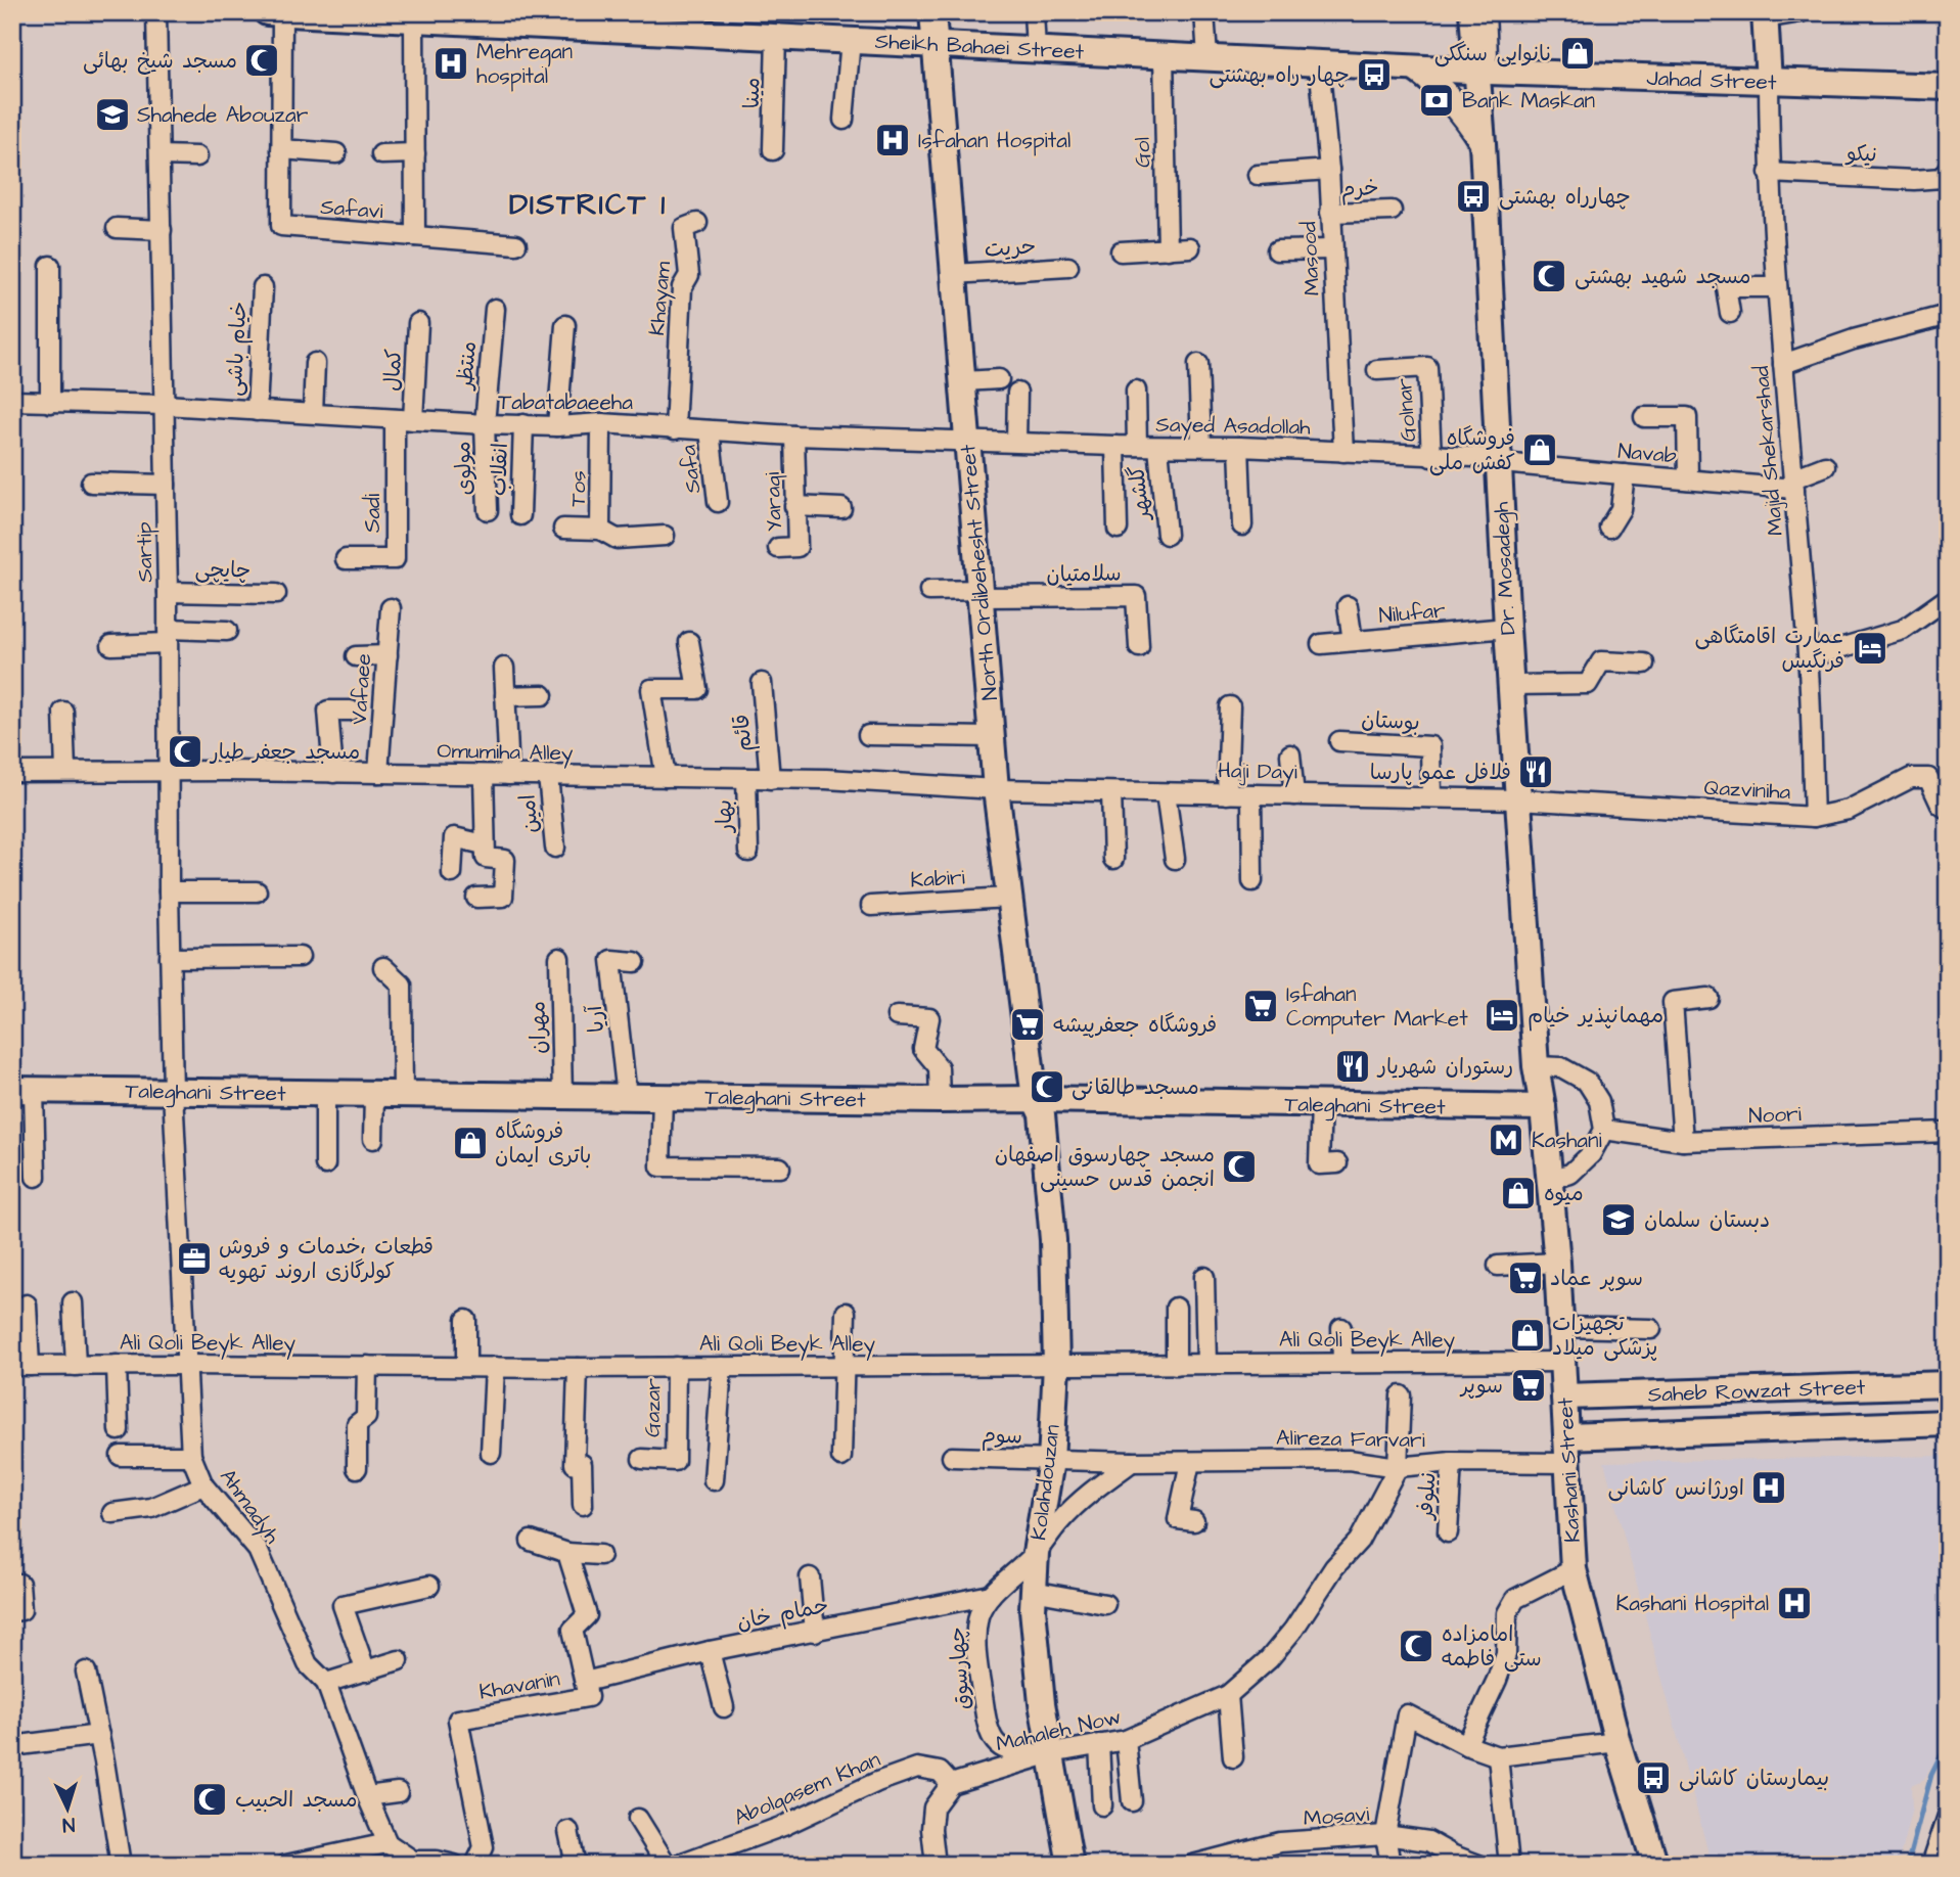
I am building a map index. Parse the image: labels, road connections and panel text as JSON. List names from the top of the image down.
{
  "streets": {
    "main road": [
      "Sheikh Bahaei Street",
      "Jahad Street",
      "Dr. Mosadegh",
      "North Ordibehesht Street",
      "Taleghani Street",
      "Saheb Rowzat Street",
      "Kashani Street",
      "Kolahdouzan"
    ],
    "street": [
      "مینا",
      "Gol",
      "نیکو",
      "خرم",
      "Safavi",
      "حریت",
      "Masood",
      "Khayam",
      "خیام باشی",
      "منتظر",
      "کمال",
      "Tabatabaeeha",
      "Golnar",
      "Sayed Asadollah",
      "Majid Shekarshad",
      "Navab",
      "مولوی",
      "انقلاب",
      "Safa",
      "Tos",
      "گلشهر",
      "Yaraqi",
      "Sadi",
      "Sartip",
      "چایچی",
      "سلامتیان",
      "Nilufar",
      "Vafaee",
      "بوستان",
      "قائم",
      "Omumiha Alley",
      "Haji Dayi",
      "Qazviniha",
      "امین",
      "بهار",
      "Kabiri",
      "آریا",
      "مهران",
      "Noori",
      "Ali Qoli Beyk Alley",
      "Gazar",
      "سوم",
      "Alireza Farvari",
      "نیلوفر",
      "Ahmadyh",
      "حمام خان",
      "چهارسوق",
      "Khavanin",
      "Mahaleh Now",
      "Abolqasem Khan",
      "Mosavi"
    ]
  },
  "crossings": [
    ["Sheikh Bahaei Street", "Jahad Street"],
    ["Sheikh Bahaei Street", "مینا"],
    ["Sheikh Bahaei Street", "Gol"],
    ["Sheikh Bahaei Street", "Safavi"],
    ["Sheikh Bahaei Street", "Masood"],
    ["Sheikh Bahaei Street", "Dr. Mosadegh"],
    ["Sheikh Bahaei Street", "North Ordibehesht Street"],
    ["Jahad Street", "Majid Shekarshad"],
    ["Jahad Street", "Dr. Mosadegh"],
    ["نیکو", "Majid Shekarshad"],
    ["خرم", "Masood"],
    ["حریت", "North Ordibehesht Street"],
    ["Masood", "Sayed Asadollah"],
    ["Khayam", "Tabatabaeeha"],
    ["خیام باشی", "Tabatabaeeha"],
    ["منتظر", "Tabatabaeeha"],
    ["منتظر", "مولوی"],
    ["کمال", "Tabatabaeeha"],
    ["کمال", "Sadi"],
    ["Tabatabaeeha", "Sayed Asadollah"],
    ["Tabatabaeeha", "مولوی"],
    ["Tabatabaeeha", "انقلاب"],
    ["Tabatabaeeha", "Safa"],
    ["Tabatabaeeha", "Tos"],
    ["Tabatabaeeha", "Yaraqi"],
    ["Tabatabaeeha", "Sadi"],
    ["Tabatabaeeha", "Sartip"],
    ["Tabatabaeeha", "North Ordibehesht Street"],
    ["Golnar", "Sayed Asadollah"],
    ["Sayed Asadollah", "Navab"],
    ["Sayed Asadollah", "گلشهر"],
    ["Sayed Asadollah", "Dr. Mosadegh"],
    ["Sayed Asadollah", "North Ordibehesht Street"],
    ["Majid Shekarshad", "Navab"],
    ["Majid Shekarshad", "Qazviniha"],
    ["Navab", "Dr. Mosadegh"],
    ["Sartip", "چایچی"],
    ["Sartip", "Omumiha Alley"],
    ["Sartip", "Taleghani Street"],
    ["Sartip", "Ahmadyh"],
    ["Dr. Mosadegh", "Nilufar"],
    ["Dr. Mosadegh", "Haji Dayi"],
    ["Dr. Mosadegh", "Qazviniha"],
    ["Dr. Mosadegh", "Kashani Street"],
    ["North Ordibehesht Street", "سلامتیان"],
    ["North Ordibehesht Street", "Omumiha Alley"],
    ["North Ordibehesht Street", "Haji Dayi"],
    ["North Ordibehesht Street", "Kabiri"],
    ["North Ordibehesht Street", "Taleghani Street"],
    ["North Ordibehesht Street", "Kolahdouzan"],
    ["Vafaee", "Omumiha Alley"],
    ["بوستان", "Haji Dayi"],
    ["قائم", "Omumiha Alley"],
    ["Omumiha Alley", "Haji Dayi"],
    ["Omumiha Alley", "امین"],
    ["Omumiha Alley", "بهار"],
    ["Haji Dayi", "Qazviniha"],
    ["آریا", "Taleghani Street"],
    ["مهران", "Taleghani Street"],
    ["Taleghani Street", "Kashani Street"],
    ["Taleghani Street", "Kolahdouzan"],
    ["Taleghani Street", "Ahmadyh"],
    ["Ali Qoli Beyk Alley", "Gazar"],
    ["Ali Qoli Beyk Alley", "Kashani Street"],
    ["Ali Qoli Beyk Alley", "Kolahdouzan"],
    ["Ali Qoli Beyk Alley", "Ahmadyh"],
    ["Saheb Rowzat Street", "Kashani Street"],
    ["سوم", "Alireza Farvari"],
    ["سوم", "Kolahdouzan"],
    ["Alireza Farvari", "Kashani Street"],
    ["Alireza Farvari", "Kolahdouzan"],
    ["Alireza Farvari", "نیلوفر"],
    ["Alireza Farvari", "Mahaleh Now"],
    ["Kolahdouzan", "چهارسوق"],
    ["Kolahdouzan", "Mahaleh Now"],
    ["حمام خان", "چهارسوق"],
    ["حمام خان", "Khavanin"],
    ["چهارسوق", "Mahaleh Now"],
    ["Mahaleh Now", "Abolqasem Khan"]
  ],
  "districts": ["DISTRICT 1"],
  "places": {
    "shop": [
      "نانوایی سنگکی",
      "فروشگاه کفش ملی",
      "فروشگاه باتری ایمان",
      "میوه",
      "تجهیزات پزشکی میلاد"
    ],
    "mosque": [
      "مسجد شیخ بهائی",
      "مسجد شهید بهشتی",
      "مسجد جعفر طیار",
      "مسجد طالقانی",
      "مسجد چهارسوق اصفهان انجمن قدس حسینی",
      "امامزاده ستی فاطمه",
      "مسجد الحبیب"
    ],
    "hospital": [
      "Mehregan hospital",
      "Isfahan Hospital",
      "اورژانس کاشانی",
      "Kashani Hospital"
    ],
    "bus stop": ["چهار راه بهشتی", "چهارراه بهشتی", "بیمارستان کاشانی"],
    "bank": ["Bank Maskan"],
    "school or university": ["Shahede Abouzar", "دبستان سلمان"],
    "hotel": ["عمارت اقامتگاهی فرنگیس", "مهمانپذیر خیام"],
    "restaurant": ["فلافل عمو پارسا", "رستوران شهریار"],
    "supermarket": [
      "Isfahan Computer Market",
      "فروشگاه جعفرپیشه",
      "سوپر عماد",
      "سوپر"
    ],
    "metro station": ["Kashani"],
    "office": ["قطعات ،خدمات و فروش کولرگازی اروند تهویه"]
  },
  "north": "bottom"
}
